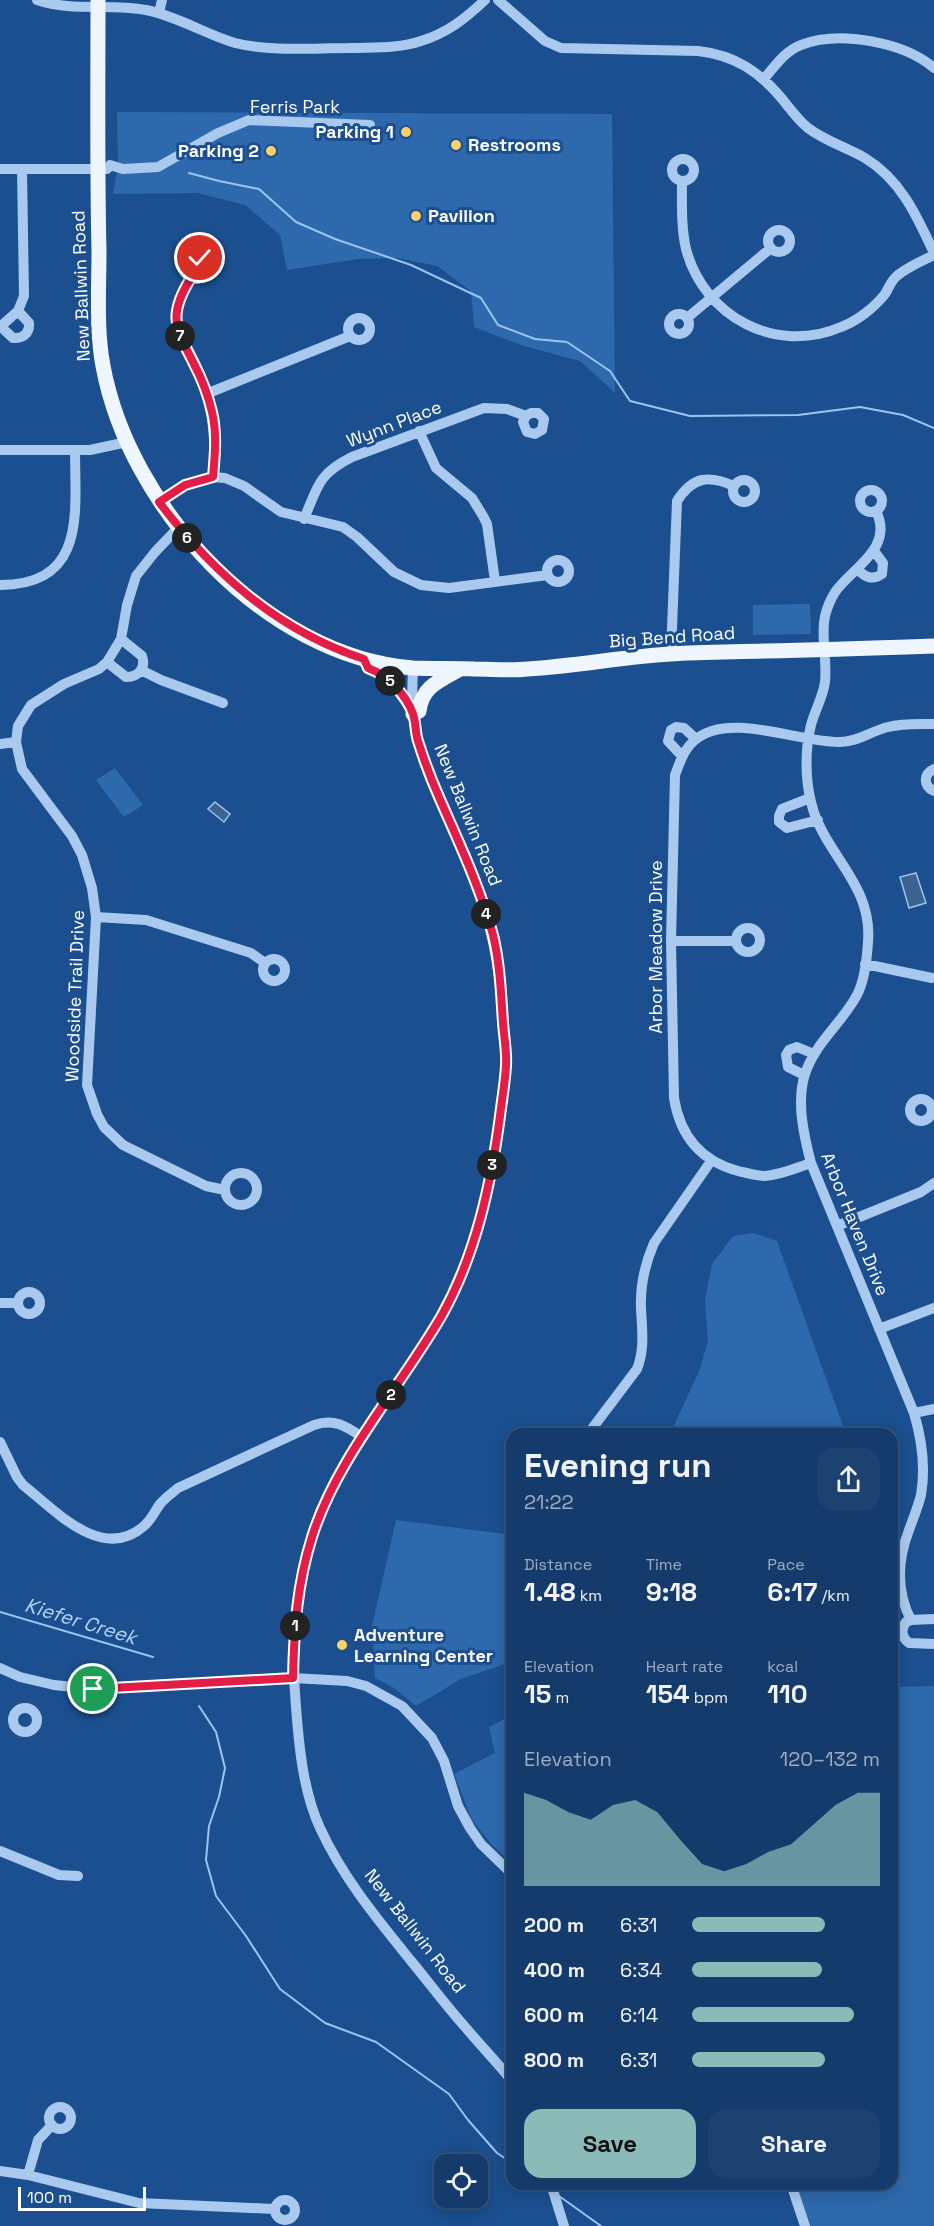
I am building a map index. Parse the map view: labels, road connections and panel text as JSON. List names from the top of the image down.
{
  "streets": {
    "main road": ["New Ballwin Road", "Big Bend Road"],
    "street": [
      "Ferris Park",
      "Wynn Place",
      "Arbor Meadow Drive",
      "Woodside Trail Drive",
      "Arbor Haven Drive"
    ]
  },
  "crossings": [
    ["Ferris Park", "New Ballwin Road"],
    ["New Ballwin Road", "Big Bend Road"],
    ["Big Bend Road", "Arbor Haven Drive"],
    ["Arbor Meadow Drive", "Arbor Haven Drive"]
  ],
  "water": ["Kiefer Creek"],
  "places": [
    "Parking 1",
    "Restrooms",
    "Parking 2",
    "Pavilion",
    "Adventure Learning Center"
  ],
  "scale_bar": "100 m",
  "page": {
    "pins": [
      "7",
      "6",
      "5",
      "4",
      "3",
      "2",
      "1"
    ],
    "heading": ["Evening run", "21:22"],
    "stats": [
      ["Distance", "1.48 km"],
      ["Time", "9:18"],
      ["Pace", "6:17 /km"],
      ["Elevation", "15 m"],
      ["Heart rate", "154 bpm"],
      ["kcal", "110"]
    ],
    "chart": ["Elevation", "120–132 m"],
    "list": [
      {
        "name": "200 m",
        "note": "6:31"
      },
      {
        "name": "400 m",
        "note": "6:34"
      },
      {
        "name": "600 m",
        "note": "6:14"
      },
      {
        "name": "800 m",
        "note": "6:31"
      }
    ],
    "buttons": ["Save", "Share"],
    "scale": "100 m"
  }
}
